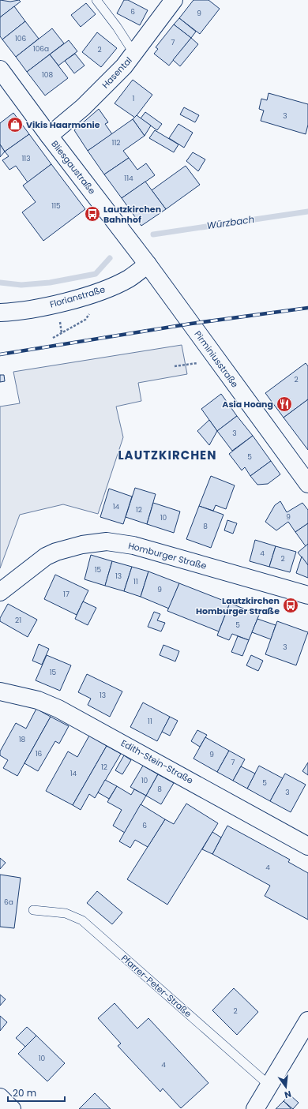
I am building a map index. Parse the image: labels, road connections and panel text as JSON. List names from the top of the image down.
{
  "streets": {
    "main road": [
      "Hasental",
      "Bliesgaustraße",
      "Florianstraße",
      "Pirminiusstraße",
      "Homburger Straße",
      "Edith-Stein-Straße"
    ],
    "lane": ["Pfarrer-Peter-Straße"]
  },
  "crossings": [
    ["Hasental", "Bliesgaustraße"],
    ["Bliesgaustraße", "Florianstraße"],
    ["Bliesgaustraße", "Pirminiusstraße"],
    ["Florianstraße", "Pirminiusstraße"]
  ],
  "districts": ["LAUTZKIRCHEN"],
  "water": ["Würzbach"],
  "places": {
    "shop": ["Vikis Haarmonie"],
    "bus stop": ["Lautzkirchen Bahnhof", "Lautzkirchen Homburger Straße"],
    "restaurant": ["Asia Hoang"]
  },
  "house_numbers": [
    "6",
    "9",
    "106",
    "7",
    "106a",
    "2",
    "108",
    "1",
    "3",
    "112",
    "113",
    "114",
    "115",
    "2",
    "3",
    "5",
    "14",
    "12",
    "9",
    "10",
    "8",
    "4",
    "2",
    "15",
    "13",
    "11",
    "9",
    "17",
    "21",
    "5",
    "3",
    "15",
    "13",
    "11",
    "18",
    "16",
    "9",
    "7",
    "12",
    "14",
    "10",
    "5",
    "8",
    "3",
    "6",
    "4",
    "6a",
    "2",
    "10",
    "4"
  ],
  "scale_bar": "20 m",
  "north": "bottom"
}
